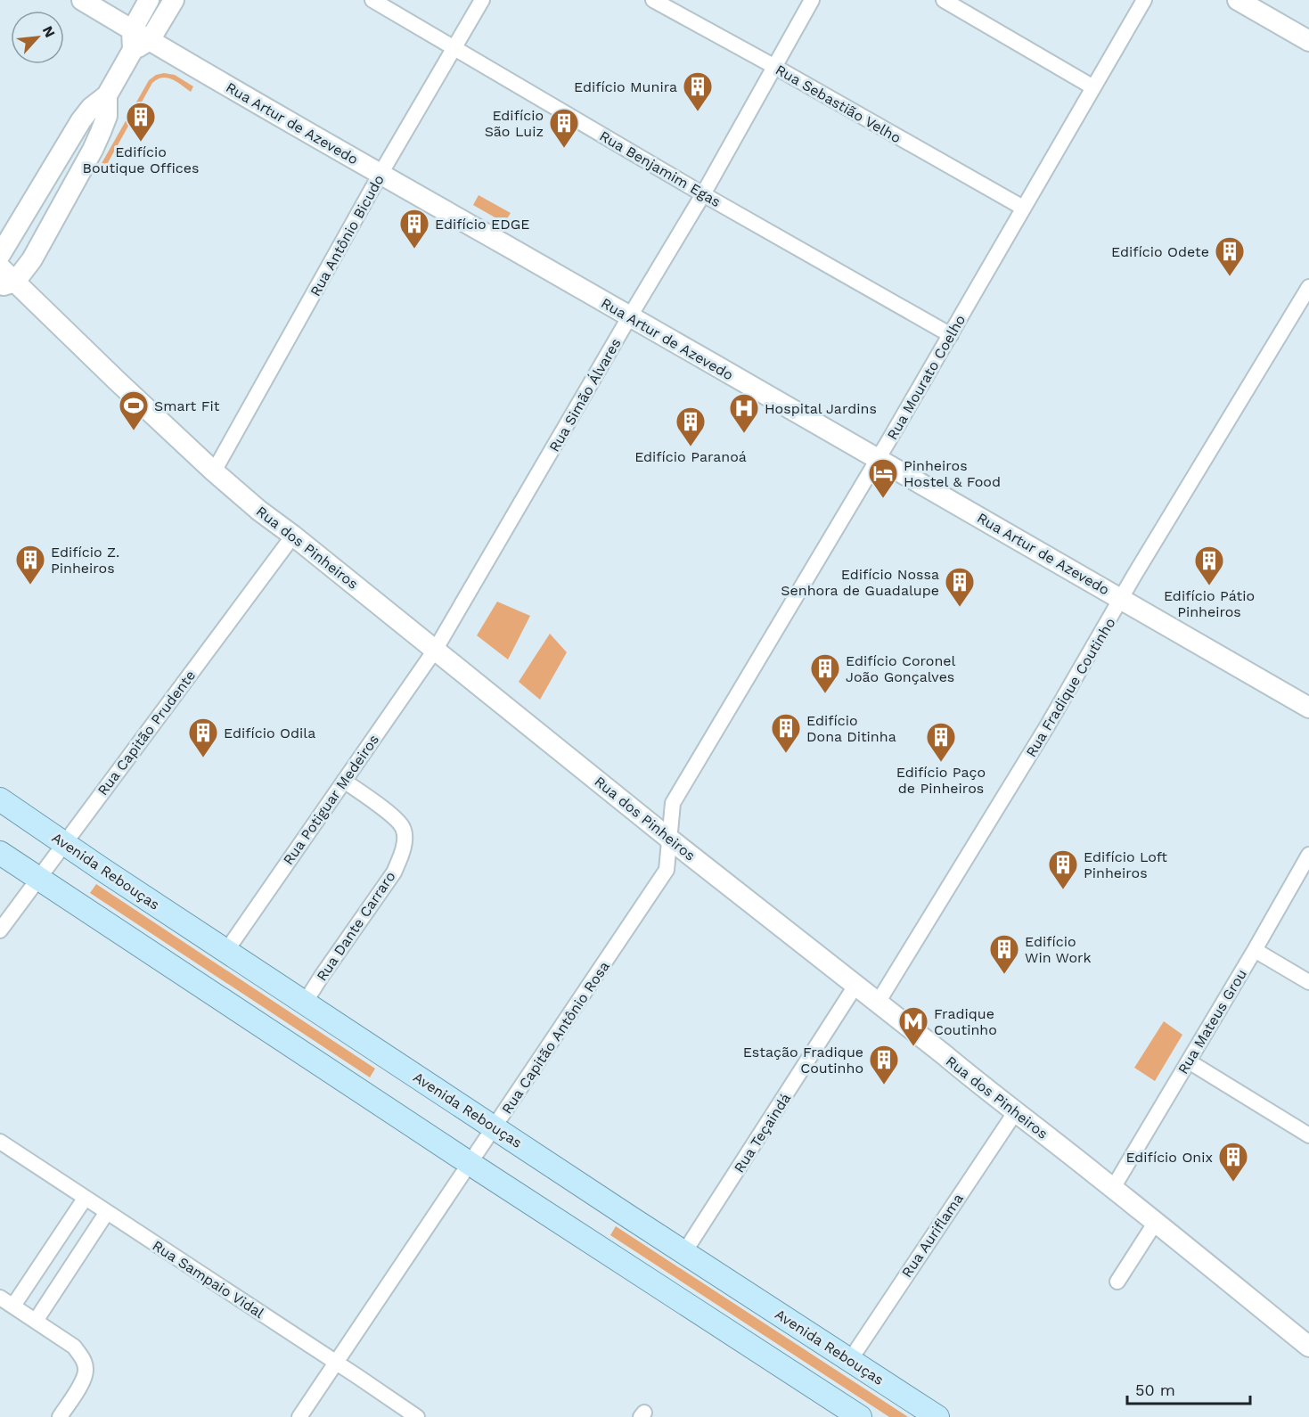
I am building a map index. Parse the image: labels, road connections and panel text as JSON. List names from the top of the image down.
{
  "streets": {
    "main road": ["Rua Artur de Azevedo", "Rua dos Pinheiros", "Avenida Rebouças"],
    "street": [
      "Rua Sebastião Velho",
      "Rua Benjamim Egas",
      "Rua Antônio Bicudo",
      "Rua Mourato Coelho",
      "Rua Simão Álvares",
      "Rua Fradique Coutinho",
      "Rua Capitão Prudente",
      "Rua Potiguar Medeiros",
      "Rua Dante Carraro",
      "Rua Mateus Grou",
      "Rua Capitão Antônio Rosa",
      "Rua Teçaindá",
      "Rua Auriflama",
      "Rua Sampaio Vidal"
    ]
  },
  "crossings": [
    ["Rua Sebastião Velho", "Rua Mourato Coelho"],
    ["Rua Sebastião Velho", "Rua Simão Álvares"],
    ["Rua Artur de Azevedo", "Rua Antônio Bicudo"],
    ["Rua Artur de Azevedo", "Rua Mourato Coelho"],
    ["Rua Artur de Azevedo", "Rua Simão Álvares"],
    ["Rua Artur de Azevedo", "Rua Fradique Coutinho"],
    ["Rua Benjamim Egas", "Rua Antônio Bicudo"],
    ["Rua Benjamim Egas", "Rua Mourato Coelho"],
    ["Rua Benjamim Egas", "Rua Simão Álvares"],
    ["Rua Antônio Bicudo", "Rua dos Pinheiros"],
    ["Rua Mourato Coelho", "Rua dos Pinheiros"],
    ["Rua Mourato Coelho", "Rua Capitão Antônio Rosa"],
    ["Rua Simão Álvares", "Rua dos Pinheiros"],
    ["Rua Simão Álvares", "Rua Potiguar Medeiros"],
    ["Rua dos Pinheiros", "Rua Fradique Coutinho"],
    ["Rua dos Pinheiros", "Rua Capitão Prudente"],
    ["Rua dos Pinheiros", "Rua Potiguar Medeiros"],
    ["Rua dos Pinheiros", "Rua Mateus Grou"],
    ["Rua dos Pinheiros", "Rua Capitão Antônio Rosa"],
    ["Rua dos Pinheiros", "Rua Teçaindá"],
    ["Rua dos Pinheiros", "Rua Auriflama"],
    ["Rua Capitão Prudente", "Avenida Rebouças"],
    ["Rua Potiguar Medeiros", "Avenida Rebouças"],
    ["Rua Potiguar Medeiros", "Rua Dante Carraro"],
    ["Avenida Rebouças", "Rua Dante Carraro"],
    ["Avenida Rebouças", "Rua Capitão Antônio Rosa"],
    ["Avenida Rebouças", "Rua Teçaindá"],
    ["Avenida Rebouças", "Rua Auriflama"],
    ["Rua Capitão Antônio Rosa", "Rua Sampaio Vidal"]
  ],
  "places": {
    "building": [
      "Edifício Munira",
      "Edifício Boutique Offices",
      "Edifício São Luiz",
      "Edifício EDGE",
      "Edifício Odete",
      "Edifício Paranoá",
      "Edifício Z. Pinheiros",
      "Edifício Pátio Pinheiros",
      "Edifício Nossa Senhora de Guadalupe",
      "Edifício Coronel João Gonçalves",
      "Edifício Dona Ditinha",
      "Edifício Odila",
      "Edifício Paço de Pinheiros",
      "Edifício Loft Pinheiros",
      "Edifício Win Work",
      "Estação Fradique Coutinho",
      "Edifício Onix"
    ],
    "sports": ["Smart Fit"],
    "hospital": ["Hospital Jardins"],
    "hotel": ["Pinheiros Hostel & Food"],
    "metro station": ["Fradique Coutinho"]
  },
  "scale_bar": "50 m",
  "north": "top right"
}
